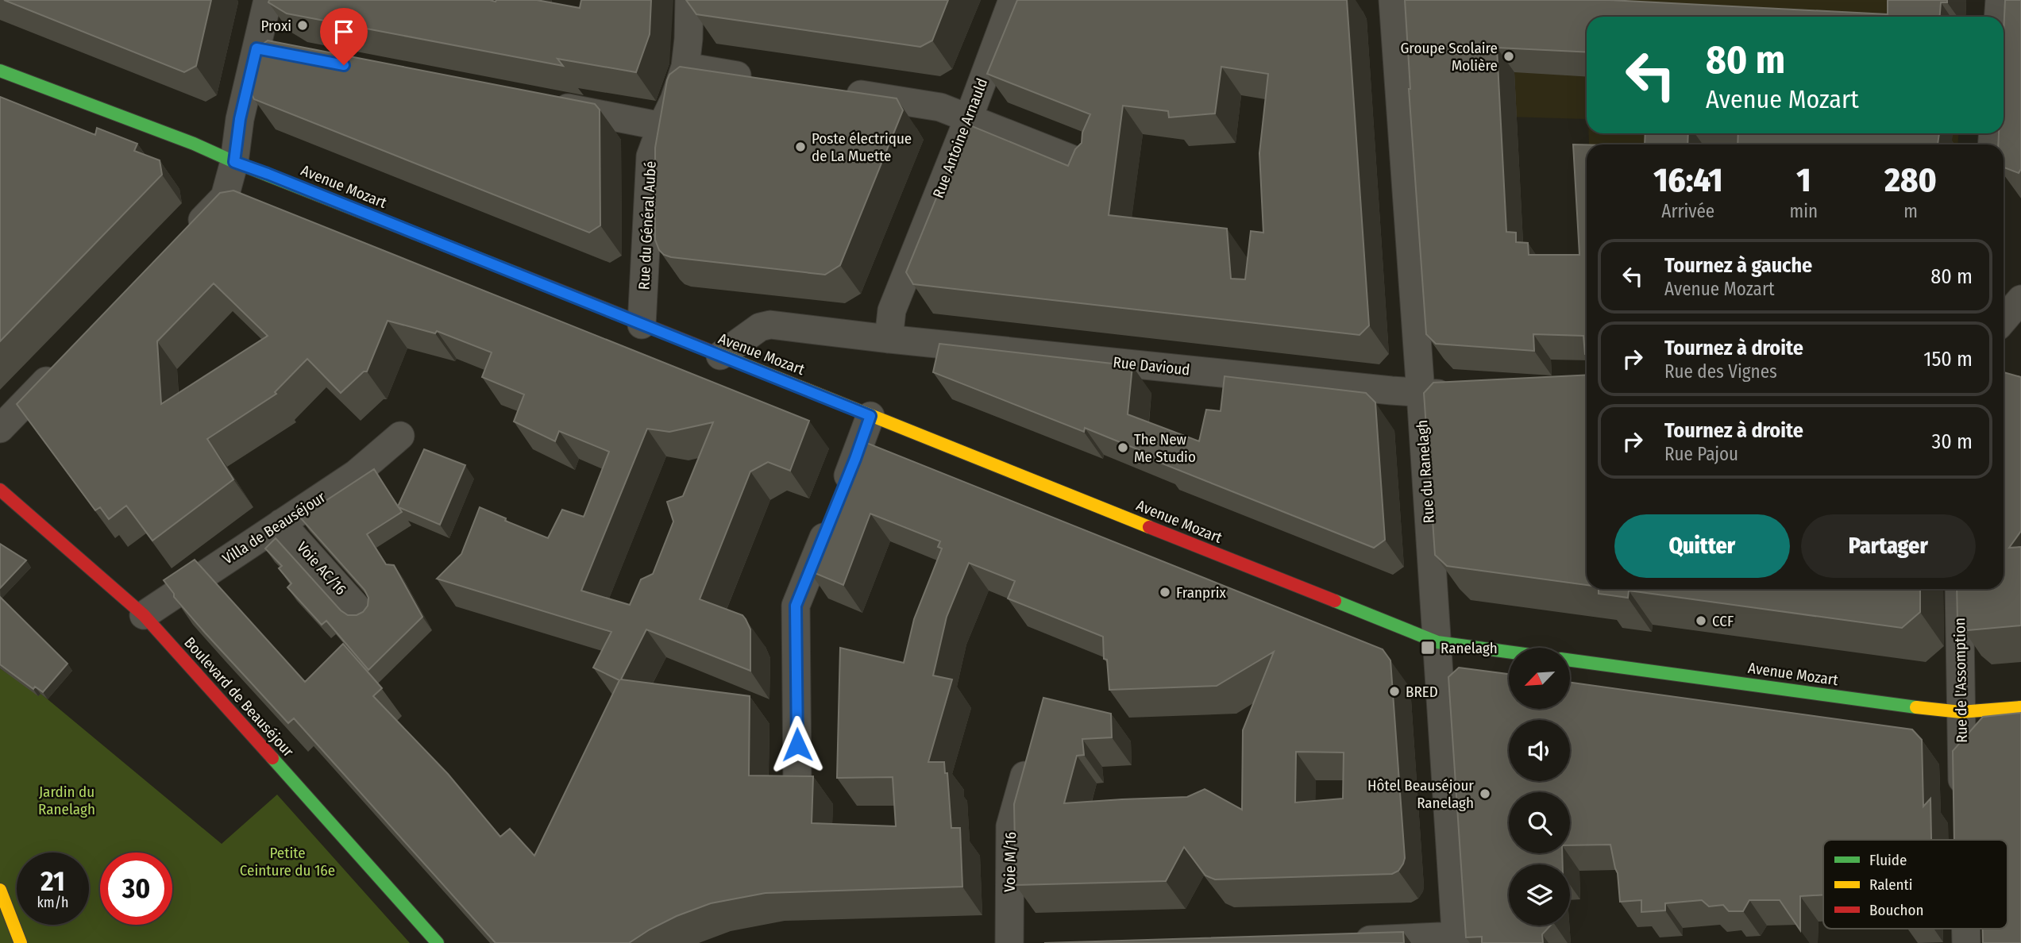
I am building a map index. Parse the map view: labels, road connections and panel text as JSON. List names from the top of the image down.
{
  "streets": {
    "street": [
      "Rue Antoine Arnauld",
      "Avenue Mozart",
      "Rue du Général Aubé",
      "Rue Davioud",
      "Rue du Ranelagh",
      "Villa de Beauséjour",
      "Voie AC/16",
      "Rue de l'Assomption",
      "Boulevard de Beauséjour",
      "Voie M/16"
    ]
  },
  "crossings": [
    ["Rue Antoine Arnauld", "Rue Davioud"],
    ["Avenue Mozart", "Rue du Général Aubé"],
    ["Avenue Mozart", "Rue Davioud"],
    ["Avenue Mozart", "Rue du Ranelagh"],
    ["Avenue Mozart", "Rue de l'Assomption"],
    ["Rue Davioud", "Rue du Ranelagh"],
    ["Villa de Beauséjour", "Voie AC/16"],
    ["Villa de Beauséjour", "Boulevard de Beauséjour"]
  ],
  "parks": ["Jardin du Ranelagh", "Petite Ceinture du 16e"],
  "places": {
    "other": [
      "Proxi",
      "Groupe Scolaire Molière",
      "Poste électrique de La Muette",
      "The New Me Studio",
      "Franprix",
      "CCF",
      "BRED",
      "Hôtel Beauséjour Ranelagh"
    ],
    "transit": ["Ranelagh"]
  },
  "legend": ["Fluide", "Ralenti", "Bouchon"],
  "north": "bottom left",
  "page": {
    "turn": ["80 m", "Avenue Mozart"],
    "eta": [
      "16:41",
      "Arrivée",
      "1",
      "min",
      "280",
      "m"
    ],
    "list": [
      {
        "name": "Tournez à gauche",
        "note": "Avenue Mozart",
        "value": "80 m"
      },
      {
        "name": "Tournez à droite",
        "note": "Rue des Vignes",
        "value": "150 m"
      },
      {
        "name": "Tournez à droite",
        "note": "Rue Pajou",
        "value": "30 m"
      }
    ],
    "buttons": ["Quitter", "Partager"],
    "speed": "21 km/h",
    "limit": "30"
  }
}
